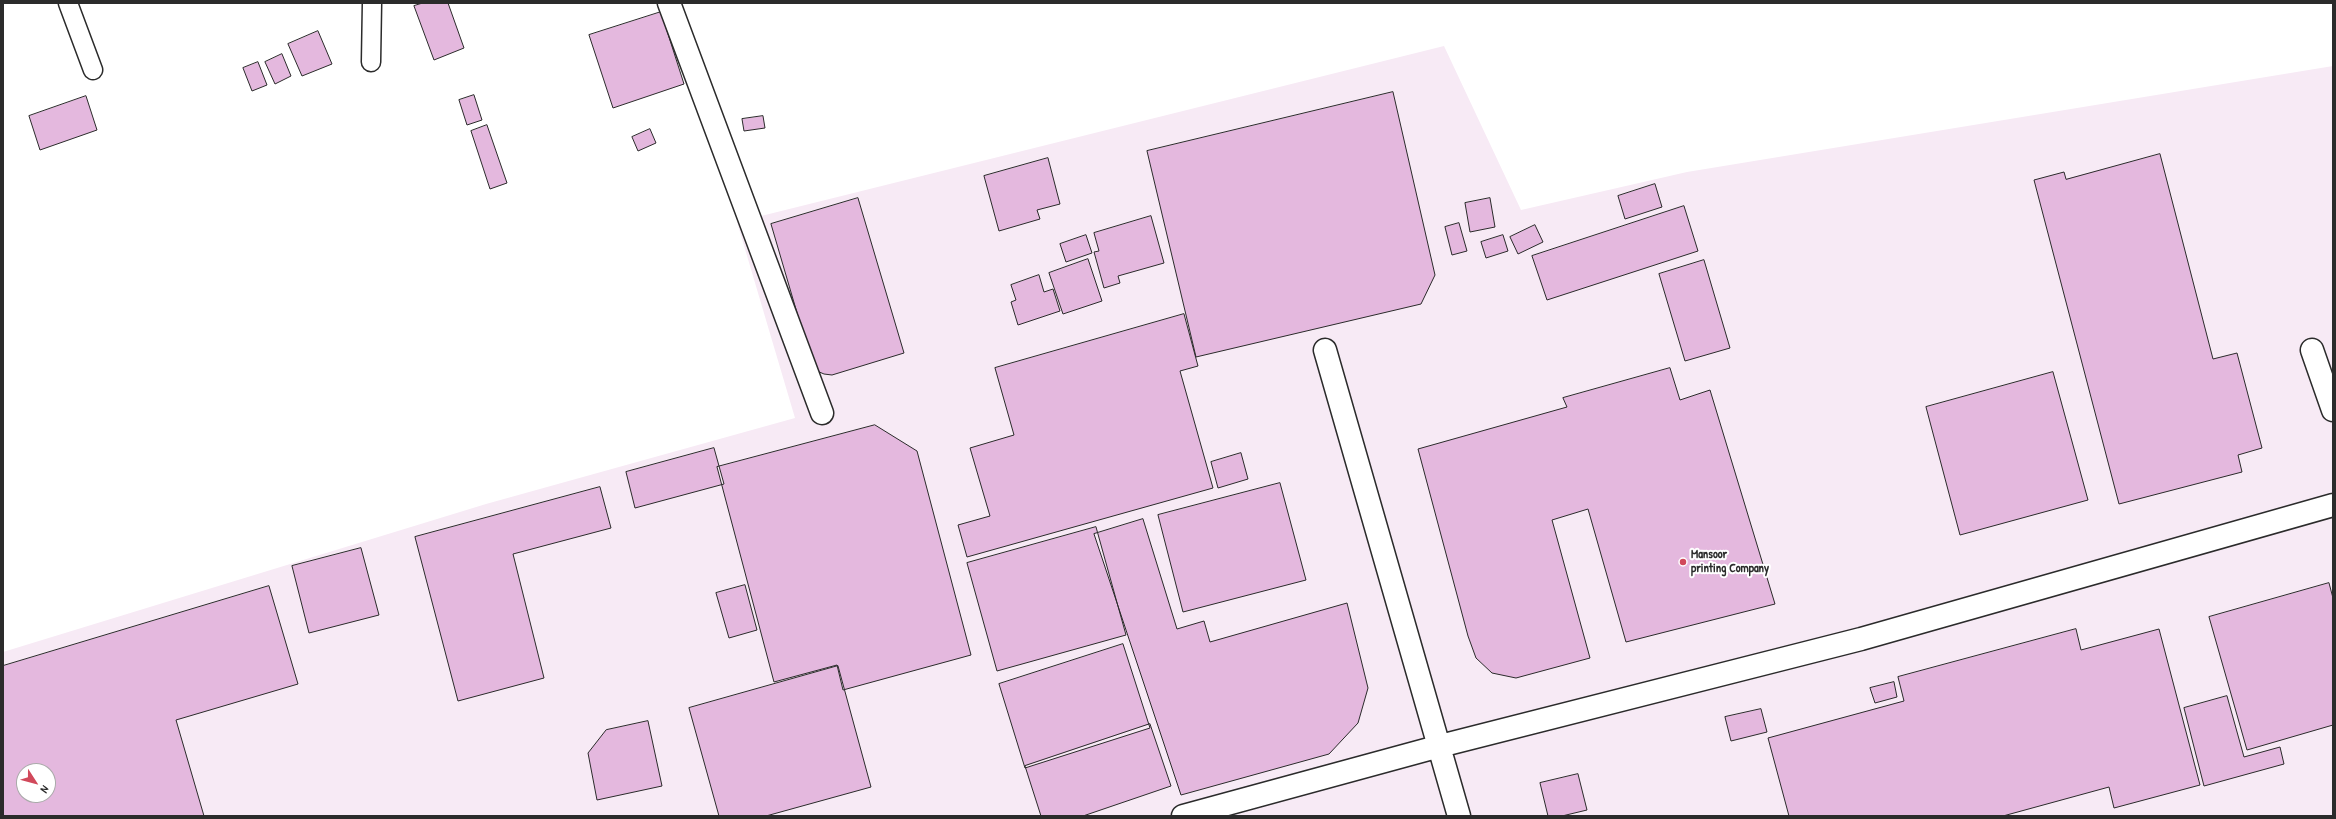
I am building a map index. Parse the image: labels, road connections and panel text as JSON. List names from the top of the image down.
{
  "places": ["Mansoor printing Company"],
  "north": "bottom right"
}
